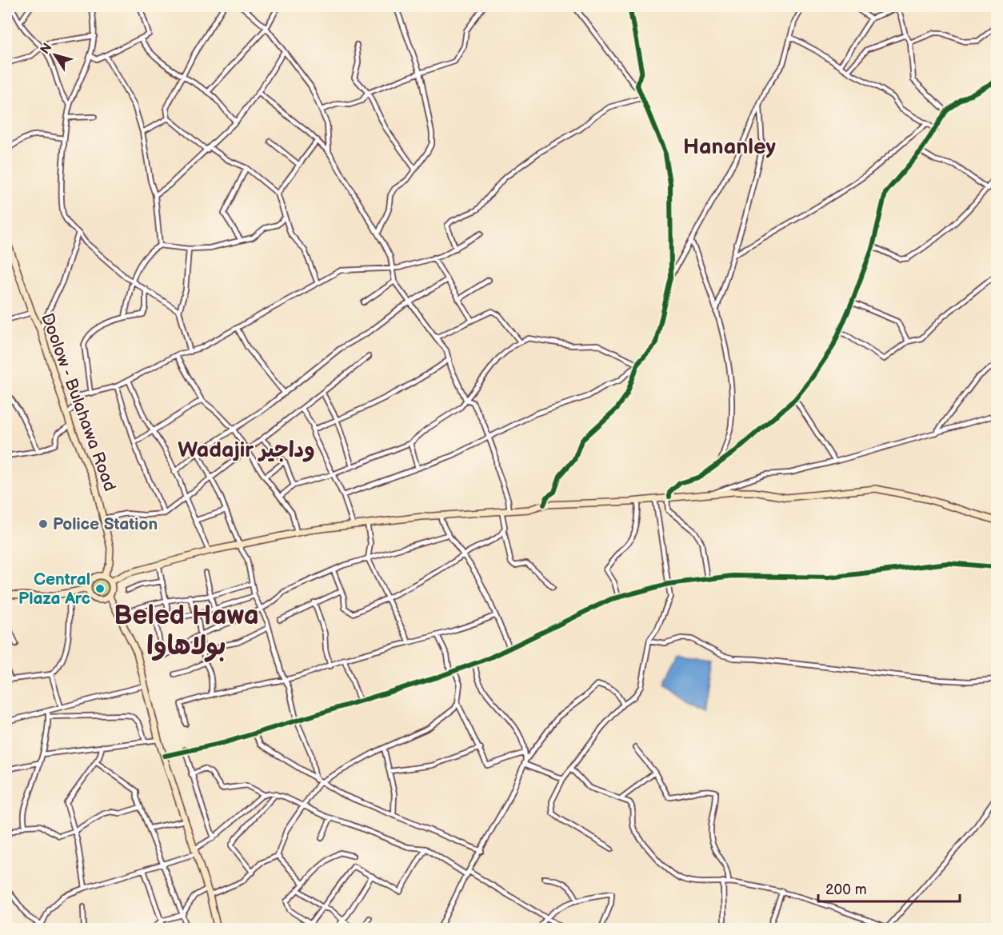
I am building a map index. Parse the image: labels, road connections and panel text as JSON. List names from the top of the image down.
{
  "streets": {
    "main road": ["Doolow - Bulahawa Road"]
  },
  "districts": ["Hananley", "Wadajir وداجير", "Beled Hawa بولاهاوا"],
  "places": ["Police Station", "Central Plaza Arc"],
  "scale_bar": "200 m",
  "north": "top left"
}
